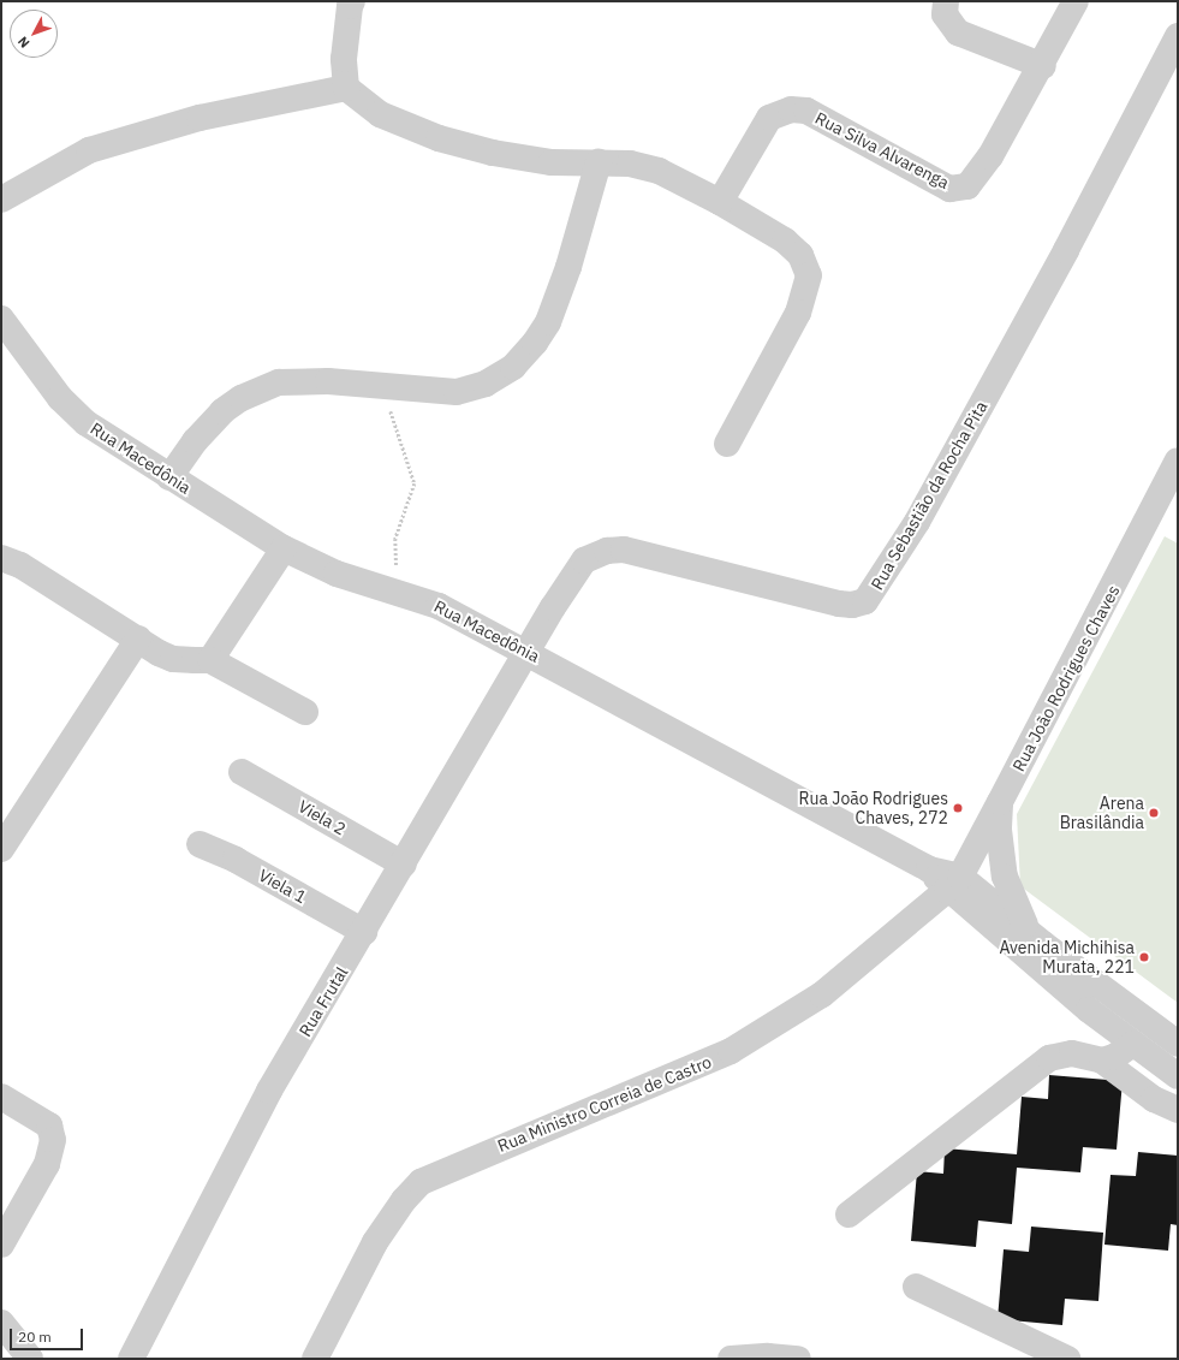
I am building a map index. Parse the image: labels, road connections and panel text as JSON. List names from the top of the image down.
{
  "streets": {
    "street": [
      "Rua Silva Alvarenga",
      "Rua Macedônia",
      "Rua Sebastião da Rocha Pita",
      "Rua João Rodrigues Chaves",
      "Viela 2",
      "Viela 1",
      "Rua Frutal",
      "Rua Ministro Correia de Castro"
    ]
  },
  "crossings": [
    ["Rua Macedônia", "Rua Sebastião da Rocha Pita"],
    ["Rua Macedônia", "Rua João Rodrigues Chaves"],
    ["Rua Macedônia", "Rua Frutal"],
    ["Rua Macedônia", "Rua Ministro Correia de Castro"],
    ["Rua Sebastião da Rocha Pita", "Rua Frutal"],
    ["Rua João Rodrigues Chaves", "Rua Ministro Correia de Castro"],
    ["Viela 2", "Rua Frutal"],
    ["Viela 1", "Rua Frutal"]
  ],
  "places": ["Rua João Rodrigues Chaves, 272", "Arena Brasilândia", "Avenida Michihisa Murata, 221"],
  "scale_bar": "20 m",
  "north": "bottom left"
}
